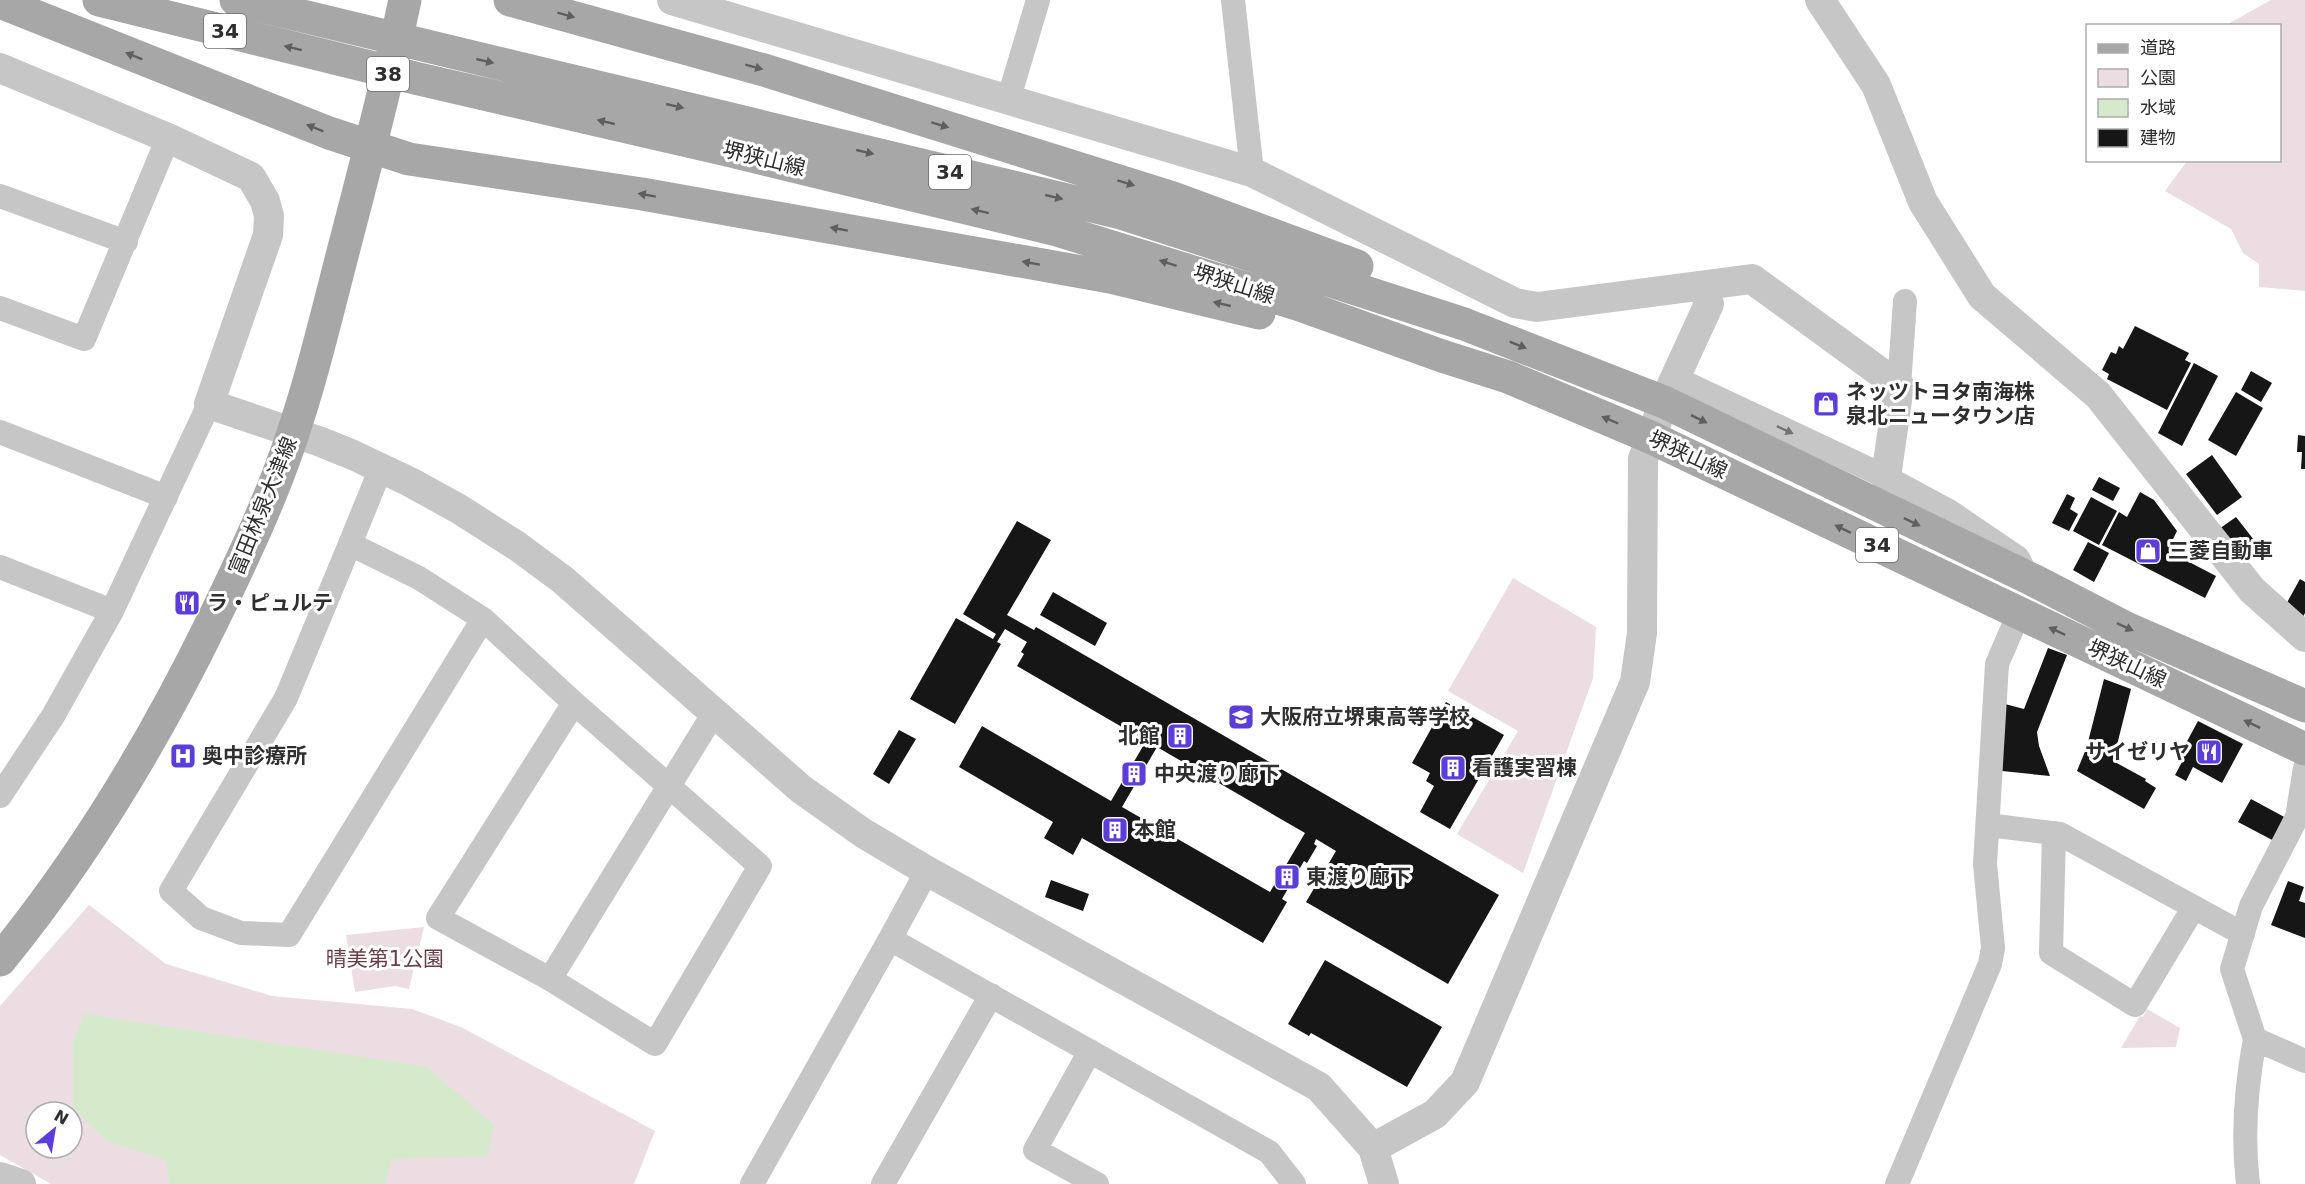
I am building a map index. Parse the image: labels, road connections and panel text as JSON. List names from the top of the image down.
{
  "streets": {
    "main road": [
      "34",
      "38",
      "堺狭山線",
      "富田林泉大津線"
    ]
  },
  "parks": ["晴美第1公園"],
  "places": {
    "shop": ["ネッツトヨタ南海株 泉北ニュータウン店", "三菱自動車"],
    "restaurant": ["ラ・ピュルテ", "サイゼリヤ"],
    "school or university": ["大阪府立堺東高等学校"],
    "building": [
      "北館",
      "看護実習棟",
      "中央渡り廊下",
      "本館",
      "東渡り廊下"
    ],
    "hospital": ["奥中診療所"]
  },
  "legend": [
    "道路",
    "公園",
    "水域",
    "建物"
  ],
  "north": "top right"
}
